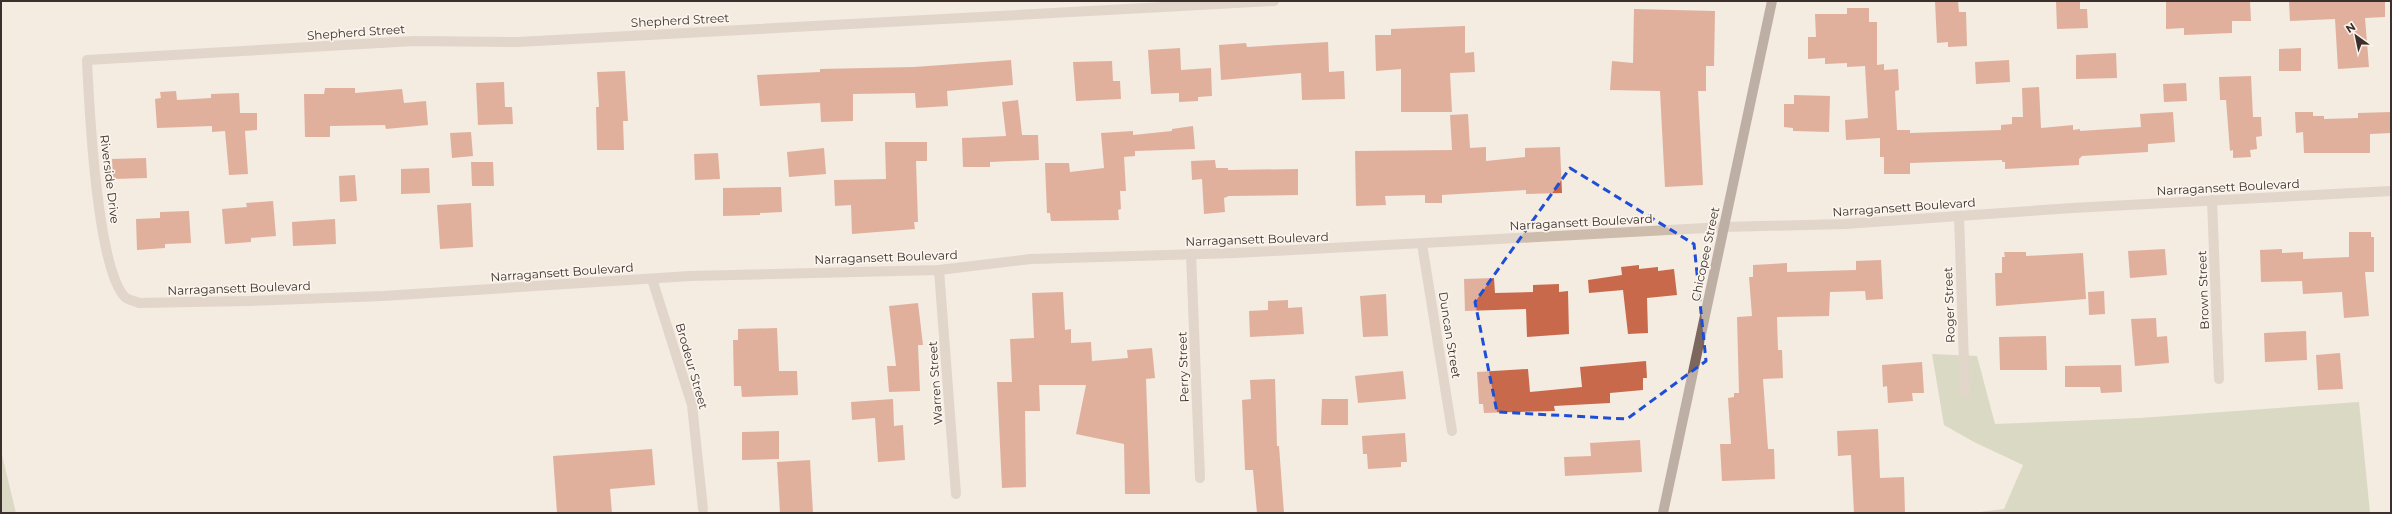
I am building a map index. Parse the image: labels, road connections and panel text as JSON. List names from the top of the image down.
{
  "streets": {
    "main road": ["Chicopee Street"],
    "street": [
      "Shepherd Street",
      "Riverside Drive",
      "Narragansett Boulevard",
      "Brown Street",
      "Roger Street",
      "Duncan Street",
      "Brodeur Street",
      "Perry Street",
      "Warren Street"
    ]
  },
  "crossings": [
    ["Shepherd Street", "Riverside Drive"],
    ["Riverside Drive", "Narragansett Boulevard"],
    ["Narragansett Boulevard", "Chicopee Street"],
    ["Narragansett Boulevard", "Brown Street"],
    ["Narragansett Boulevard", "Roger Street"],
    ["Narragansett Boulevard", "Duncan Street"],
    ["Narragansett Boulevard", "Brodeur Street"],
    ["Narragansett Boulevard", "Perry Street"],
    ["Narragansett Boulevard", "Warren Street"]
  ],
  "north": "top left"
}
